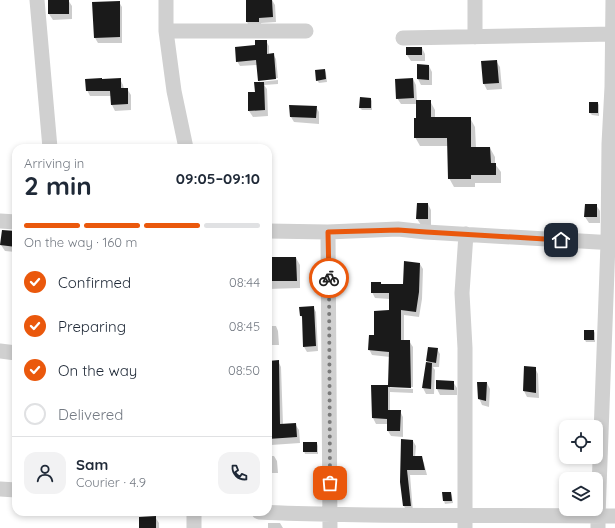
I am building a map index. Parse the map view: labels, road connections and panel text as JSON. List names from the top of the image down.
{
  "page": {
    "heading": ["2 min", "Arriving in", "09:05–09:10"],
    "panel": ["Sam", "Courier · 4.9"],
    "bar": "On the way · 160 m",
    "list": [
      ["Confirmed", "08:44"],
      ["Preparing", "08:45"],
      ["On the way", "08:50"],
      "Delivered"
    ]
  }
}
